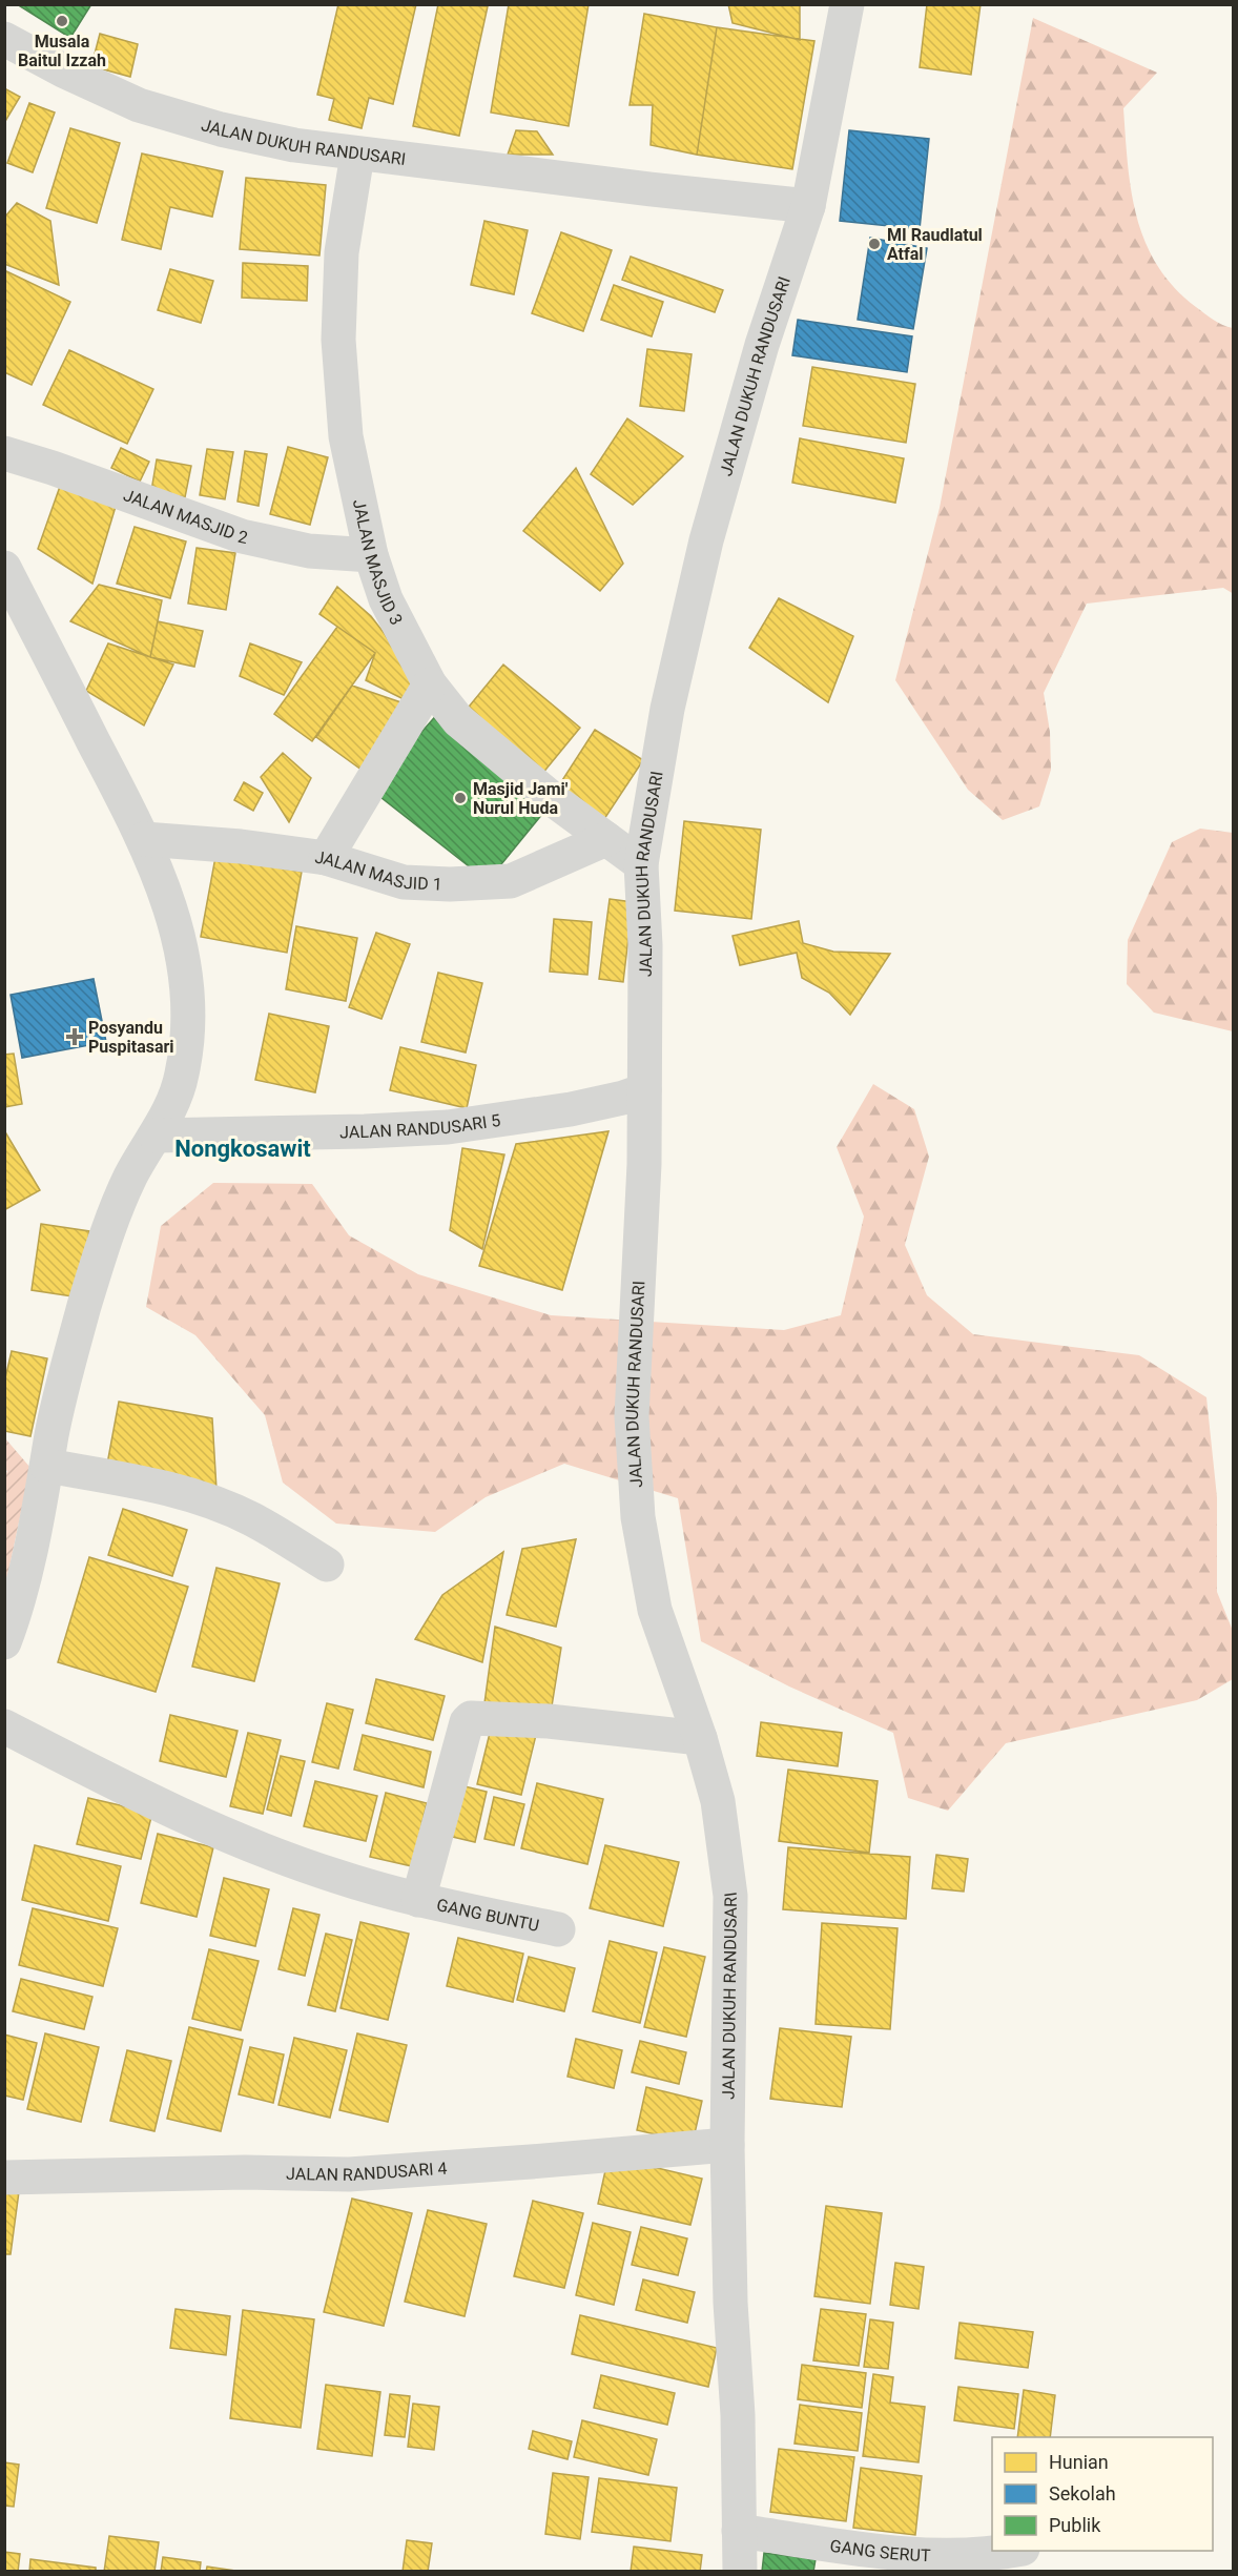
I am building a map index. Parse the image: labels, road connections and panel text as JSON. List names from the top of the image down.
{
  "streets": {
    "street": [
      "JALAN DUKUH RANDUSARI",
      "JALAN MASJID 2",
      "JALAN MASJID 3",
      "JALAN MASJID 1",
      "JALAN RANDUSARI 5",
      "GANG BUNTU",
      "JALAN RANDUSARI 4",
      "GANG SERUT"
    ]
  },
  "crossings": [
    ["JALAN DUKUH RANDUSARI", "JALAN MASJID 3"],
    ["JALAN DUKUH RANDUSARI", "JALAN RANDUSARI 5"],
    ["JALAN DUKUH RANDUSARI", "JALAN RANDUSARI 4"],
    ["JALAN DUKUH RANDUSARI", "GANG SERUT"],
    ["JALAN MASJID 2", "JALAN MASJID 3"],
    ["JALAN MASJID 3", "JALAN MASJID 1"]
  ],
  "districts": ["Nongkosawit"],
  "places": {
    "other": ["Musala Baitul Izzah", "MI Raudlatul Atfal", "Masjid Jami' Nurul Huda"],
    "health": ["Posyandu Puspitasari"]
  },
  "legend": ["Hunian", "Sekolah", "Publik"]
}
